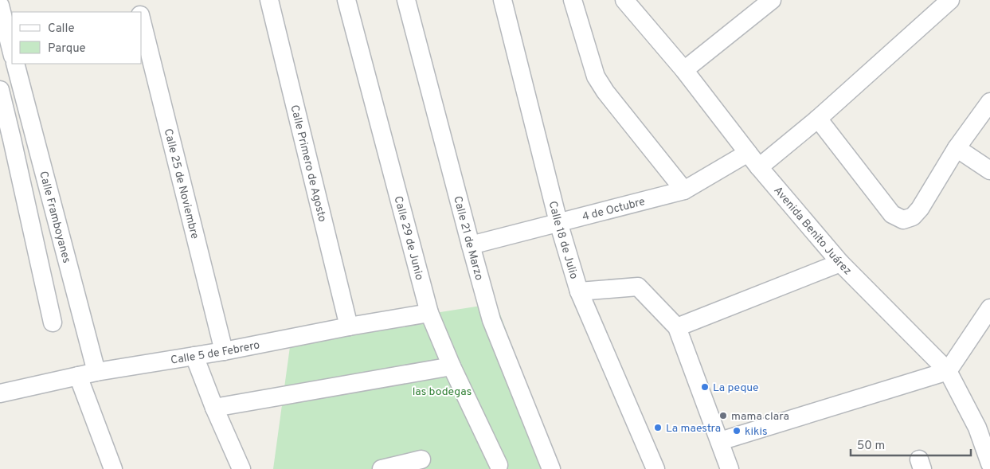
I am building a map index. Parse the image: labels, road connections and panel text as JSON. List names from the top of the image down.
{
  "streets": {
    "street": [
      "Calle Primero de Agosto",
      "Calle 25 de Noviembre",
      "4 de Octubre",
      "Calle Framboyanes",
      "Avenida Benito Juárez",
      "Calle 29 de Junio",
      "Calle 21 de Marzo",
      "Calle 18 de Julio",
      "Calle 5 de Febrero"
    ]
  },
  "crossings": [
    ["Calle Primero de Agosto", "Calle 5 de Febrero"],
    ["Calle 25 de Noviembre", "Calle 5 de Febrero"],
    ["4 de Octubre", "Avenida Benito Juárez"],
    ["4 de Octubre", "Calle 21 de Marzo"],
    ["4 de Octubre", "Calle 18 de Julio"],
    ["Calle Framboyanes", "Calle 5 de Febrero"],
    ["Calle 29 de Junio", "Calle 5 de Febrero"]
  ],
  "parks": ["las bodegas"],
  "places": [
    "La peque",
    "mama clara",
    "La maestra",
    "kikis"
  ],
  "legend": ["Calle", "Parque"],
  "scale_bar": "50 m"
}
